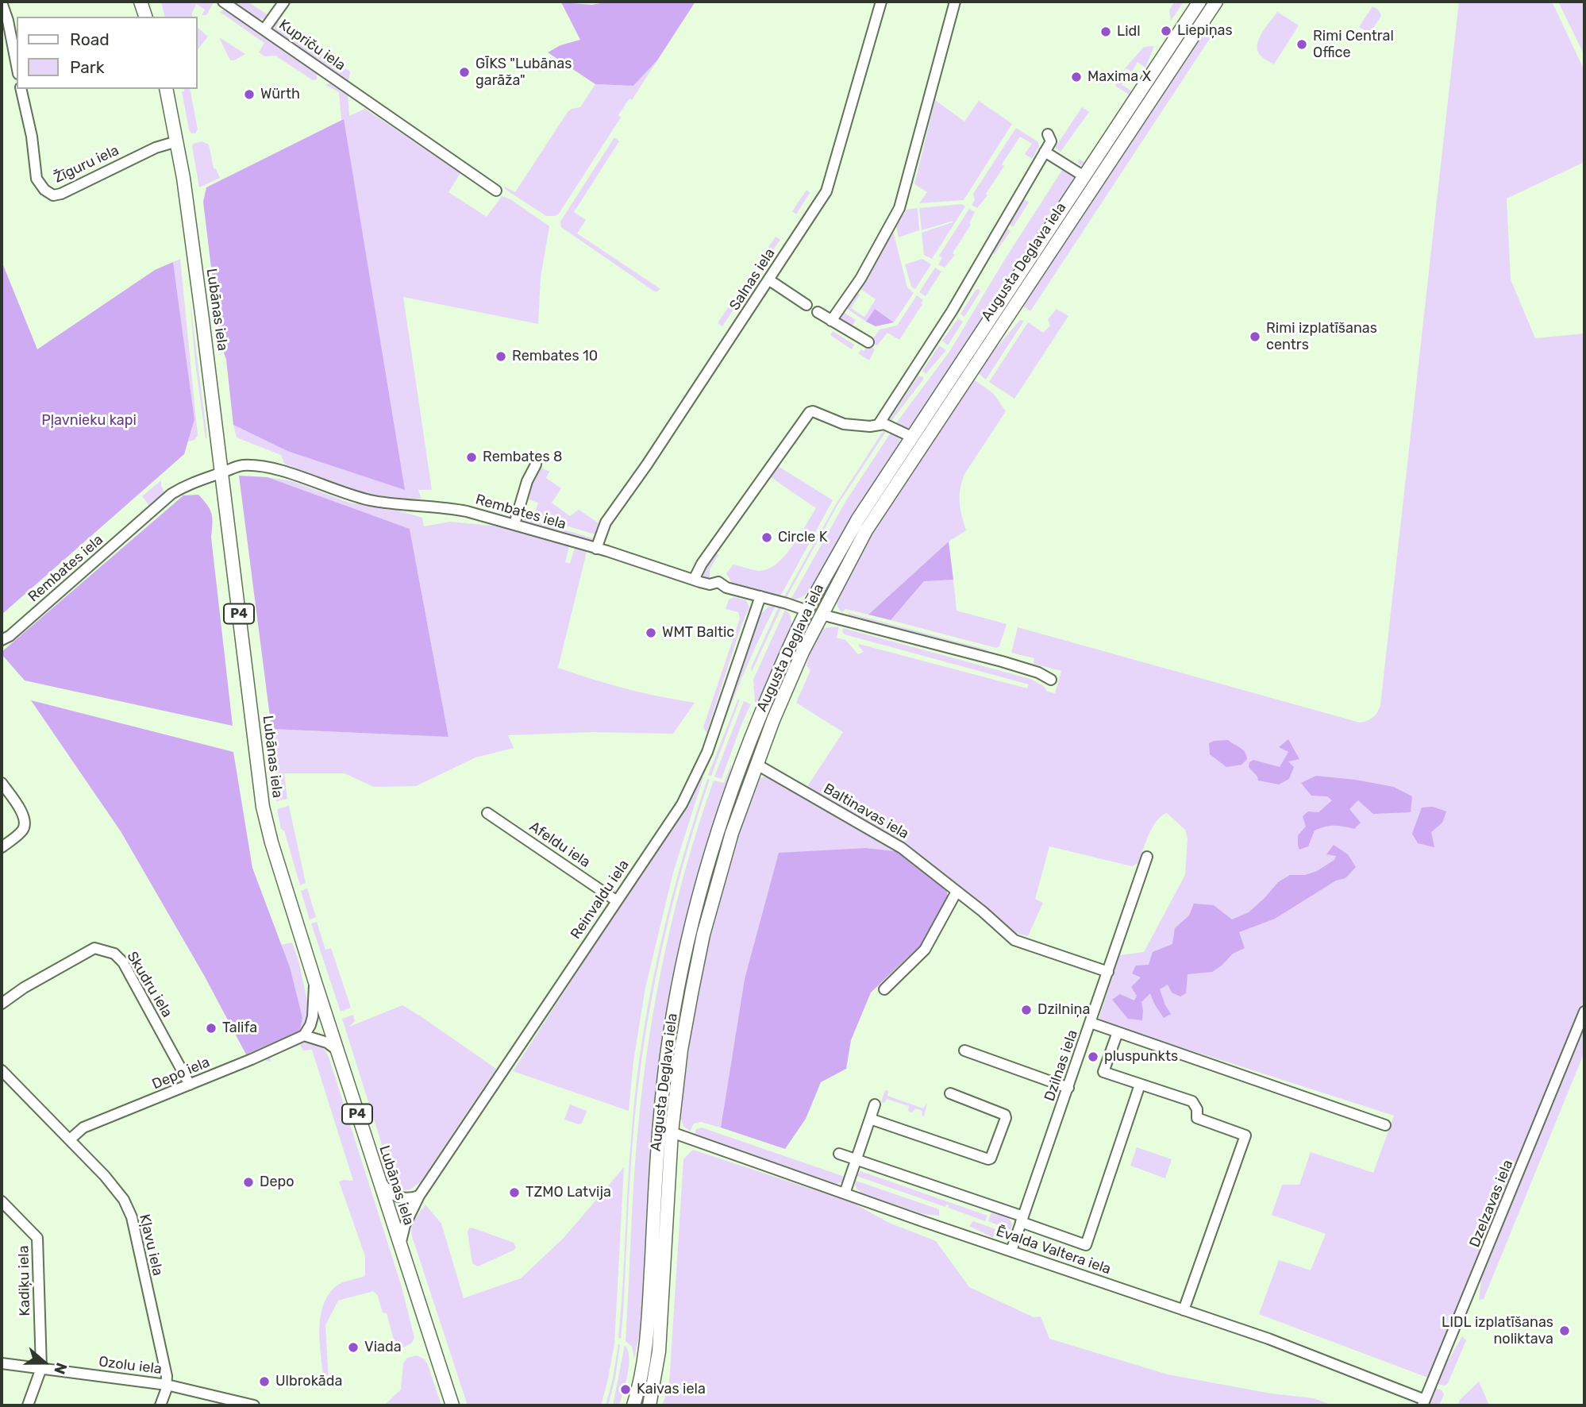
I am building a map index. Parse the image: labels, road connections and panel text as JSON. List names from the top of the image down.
{
  "streets": {
    "main road": ["Augusta Deglava iela", "Lubānas iela", "P4"],
    "street": [
      "Kupriču iela",
      "Žīguru iela",
      "Salnas iela",
      "Rembates iela",
      "Baltinavas iela",
      "Afeldu iela",
      "Reinvaldu iela",
      "Skudru iela",
      "Dzilnas iela",
      "Depo iela",
      "Dzelzavas iela",
      "Kļavu iela",
      "Ēvalda Valtera iela",
      "Kadiķu iela",
      "Ozolu iela"
    ]
  },
  "crossings": [
    ["Žīguru iela", "Lubānas iela"],
    ["Augusta Deglava iela", "Rembates iela"],
    ["Augusta Deglava iela", "Baltinavas iela"],
    ["Augusta Deglava iela", "Ēvalda Valtera iela"],
    ["Salnas iela", "Rembates iela"],
    ["Lubānas iela", "Rembates iela"],
    ["Lubānas iela", "Reinvaldu iela"],
    ["Rembates iela", "Reinvaldu iela"],
    ["Baltinavas iela", "Dzilnas iela"],
    ["Afeldu iela", "Reinvaldu iela"],
    ["Skudru iela", "Depo iela"],
    ["Dzilnas iela", "Ēvalda Valtera iela"],
    ["Depo iela", "Kļavu iela"],
    ["Dzelzavas iela", "Ēvalda Valtera iela"],
    ["Kļavu iela", "Ozolu iela"],
    ["Kadiķu iela", "Ozolu iela"]
  ],
  "parks": ["Pļavnieku kapi"],
  "places": [
    "Liepiņas",
    "Lidl",
    "Rimi Central Office",
    "GĪKS \"Lubānas garāža\"",
    "Maxima X",
    "Würth",
    "Rimi izplatīšanas centrs",
    "Rembates 10",
    "Rembates 8",
    "Circle K",
    "WMT Baltic",
    "Dzilniņa",
    "Talifa",
    "pluspunkts",
    "Depo",
    "TZMO Latvija",
    "LIDL izplatīšanas noliktava",
    "Viada",
    "Ulbrokāda",
    "Kaivas iela"
  ],
  "legend": ["Road", "Park"],
  "north": "right"
}
